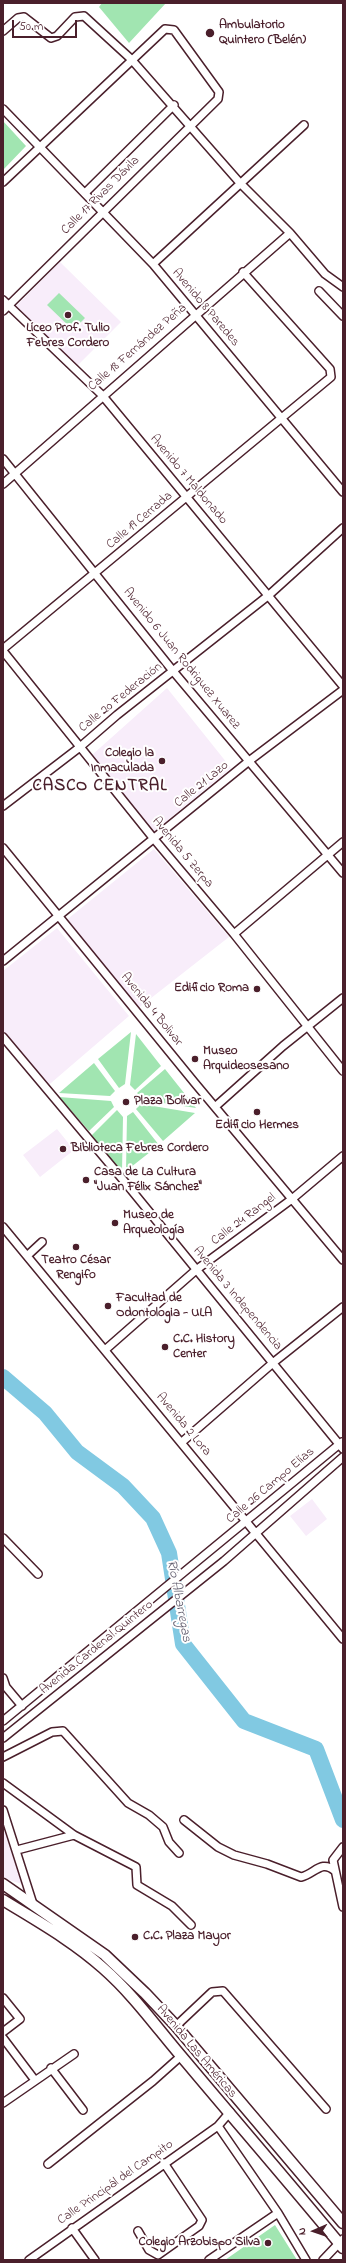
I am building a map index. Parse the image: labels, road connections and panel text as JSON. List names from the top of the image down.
{
  "streets": {
    "street": [
      "Calle 17 Rivas Dávila",
      "Avenido 8 Paredes",
      "Calle 18 Fernández Peña",
      "Avenido 7 Maldonado",
      "Calle 19 Cerrada",
      "Avenido 6 Juan Rodriguez Xuarez",
      "Calle 20 Federación",
      "Calle 21 Lazo",
      "Avenida 5 Zerpa",
      "Avenida 4 Bolivar",
      "Calle 24 Rangel",
      "Avenida 3 Independencia",
      "Avenida 2 Lora",
      "Calle 26 Campo Elías",
      "Avenida Cardenal Quintero",
      "Avenida Las Américas",
      "Calle Principál del Campito"
    ]
  },
  "crossings": [
    ["Calle 17 Rivas Dávila", "Avenido 8 Paredes"],
    ["Calle 17 Rivas Dávila", "Avenido 7 Maldonado"],
    ["Avenido 8 Paredes", "Calle 18 Fernández Peña"],
    ["Avenido 8 Paredes", "Calle 19 Cerrada"],
    ["Calle 18 Fernández Peña", "Avenido 7 Maldonado"],
    ["Calle 18 Fernández Peña", "Calle 19 Cerrada"],
    ["Calle 18 Fernández Peña", "Avenido 6 Juan Rodriguez Xuarez"],
    ["Avenido 7 Maldonado", "Calle 19 Cerrada"],
    ["Avenido 7 Maldonado", "Calle 20 Federación"],
    ["Calle 19 Cerrada", "Avenido 6 Juan Rodriguez Xuarez"],
    ["Calle 19 Cerrada", "Avenida 5 Zerpa"],
    ["Avenido 6 Juan Rodriguez Xuarez", "Calle 20 Federación"],
    ["Avenido 6 Juan Rodriguez Xuarez", "Calle 21 Lazo"],
    ["Calle 20 Federación", "Avenida 5 Zerpa"],
    ["Calle 21 Lazo", "Avenida 5 Zerpa"],
    ["Calle 21 Lazo", "Avenida 4 Bolivar"],
    ["Avenida 4 Bolivar", "Calle 24 Rangel"],
    ["Calle 24 Rangel", "Avenida 3 Independencia"],
    ["Calle 24 Rangel", "Avenida 2 Lora"],
    ["Avenida 3 Independencia", "Calle 26 Campo Elías"],
    ["Avenida 2 Lora", "Calle 26 Campo Elías"],
    ["Calle 26 Campo Elías", "Avenida Cardenal Quintero"],
    ["Avenida Las Américas", "Calle Principál del Campito"]
  ],
  "districts": ["CASCO CENTRAL"],
  "water": ["Río Albarregas"],
  "places": [
    "Ambulatorio Quintero (Belén)",
    "Liceo Prof. Tulio Febres Cordero",
    "Colegio la Inmaculada",
    "Edificio Roma",
    "Museo Arquideosesano",
    "Plaza Bolívar",
    "Edificio Hermes",
    "Biblioteca Febres Cordero",
    "Casa de La Cultura \"Juan Félix Sánchez\"",
    "Museo de Arqueología",
    "Teatro César Rengifo",
    "Facultad de Odontologia - ULA",
    "C.C. History Center",
    "C.C. Plaza Mayor",
    "Colegio Arzobispo Silva"
  ],
  "scale_bar": "50 m",
  "north": "left"
}
